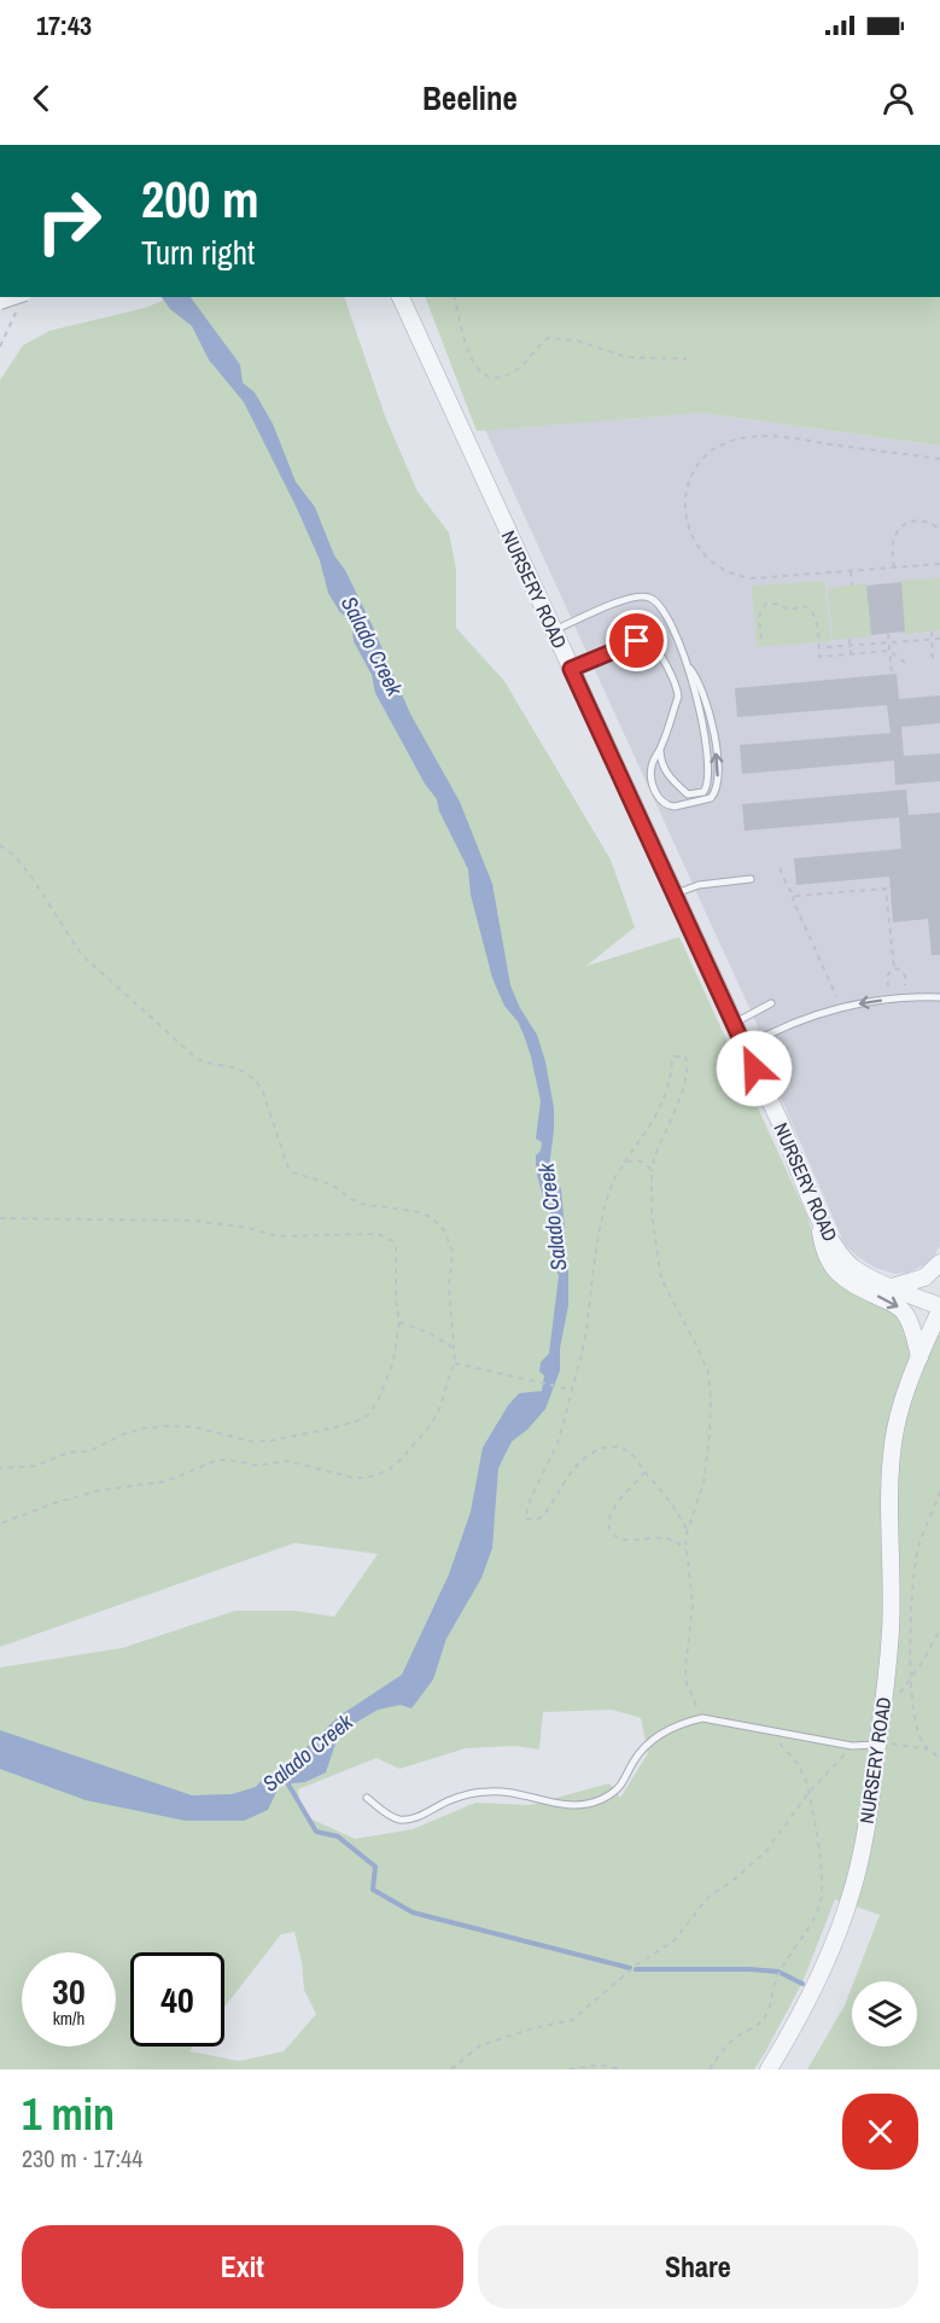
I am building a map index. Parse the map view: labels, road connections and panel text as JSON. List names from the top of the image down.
{
  "streets": {
    "street": ["NURSERY ROAD"]
  },
  "water": ["Salado Creek"],
  "page": {
    "status": "17:43",
    "header": "Beeline",
    "turn": ["200 m", "Turn right"],
    "speed": "30 km/h",
    "limit": "40",
    "heading": ["1 min", "230 m · 17:44"],
    "buttons": ["Exit", "Share"]
  }
}
